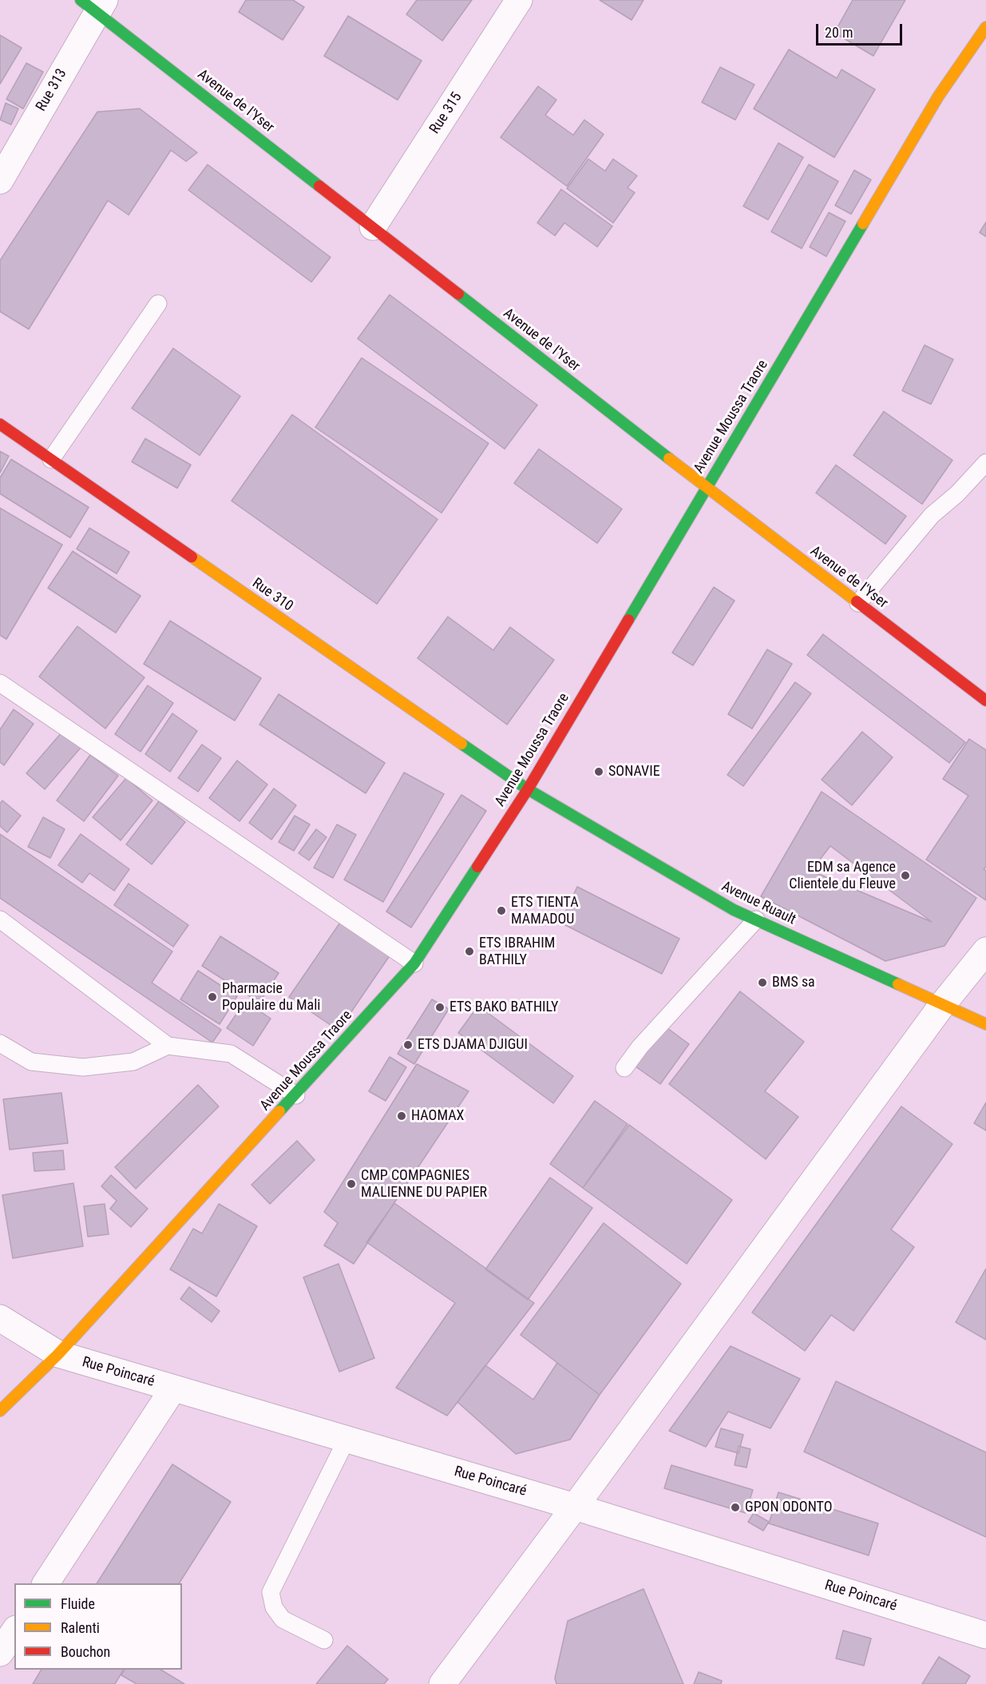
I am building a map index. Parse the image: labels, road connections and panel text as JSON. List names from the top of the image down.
{
  "streets": {
    "street": [
      "Rue 313",
      "Avenue de l'Yser",
      "Rue 315",
      "Avenue Moussa Traore",
      "Rue 310",
      "Avenue Ruault",
      "Rue Poincaré"
    ]
  },
  "crossings": [
    ["Rue 313", "Avenue de l'Yser"],
    ["Avenue de l'Yser", "Rue 315"],
    ["Avenue de l'Yser", "Avenue Moussa Traore"],
    ["Avenue Moussa Traore", "Rue 310"],
    ["Avenue Moussa Traore", "Avenue Ruault"],
    ["Avenue Moussa Traore", "Rue Poincaré"],
    ["Rue 310", "Avenue Ruault"]
  ],
  "places": [
    "SONAVIE",
    "EDM sa Agence Clientele du Fleuve",
    "ETS TIENTA MAMADOU",
    "ETS IBRAHIM BATHILY",
    "BMS sa",
    "Pharmacie Populaire du Mali",
    "ETS BAKO BATHILY",
    "ETS DJAMA DJIGUI",
    "HAOMAX",
    "CMP COMPAGNIES MALIENNE DU PAPIER",
    "GPON ODONTO"
  ],
  "legend": ["Fluide", "Ralenti", "Bouchon"],
  "scale_bar": "20 m"
}
